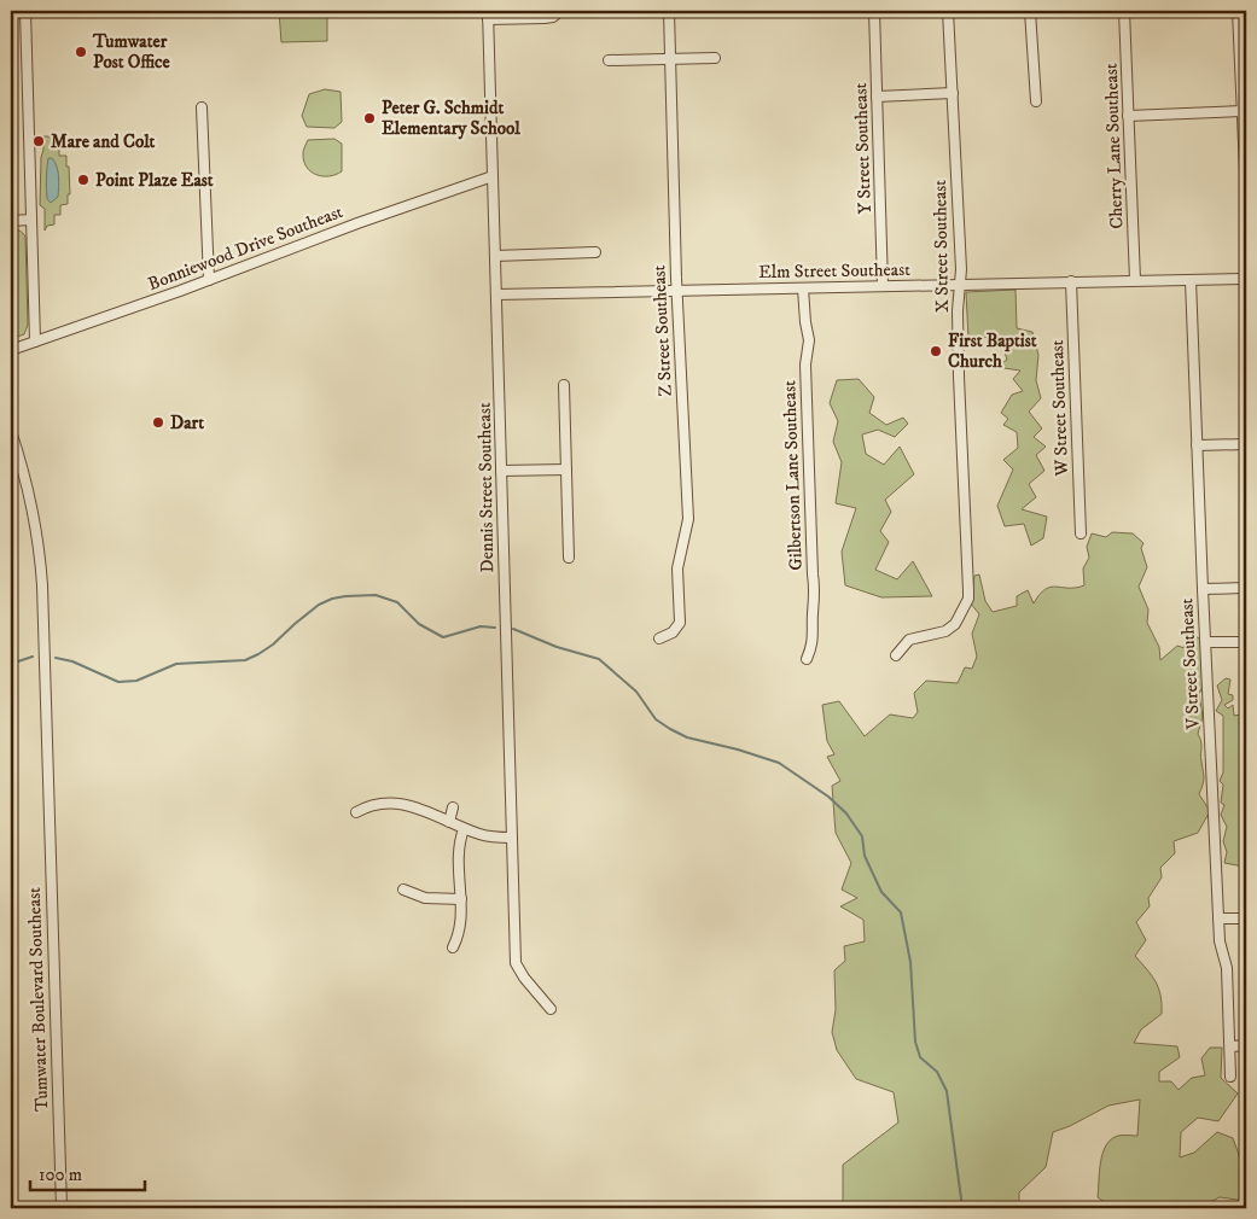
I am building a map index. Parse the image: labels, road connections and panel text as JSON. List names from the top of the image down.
{
  "streets": {
    "street": [
      "Cherry Lane Southeast",
      "Y Street Southeast",
      "X Street Southeast",
      "Bonniewood Drive Southeast",
      "Elm Street Southeast",
      "Z Street Southeast",
      "W Street Southeast",
      "Gilbertson Lane Southeast",
      "Dennis Street Southeast",
      "V Street Southeast",
      "Tumwater Boulevard Southeast"
    ]
  },
  "crossings": [
    ["Cherry Lane Southeast", "Elm Street Southeast"],
    ["Y Street Southeast", "Elm Street Southeast"],
    ["X Street Southeast", "Elm Street Southeast"],
    ["Bonniewood Drive Southeast", "Dennis Street Southeast"],
    ["Elm Street Southeast", "Z Street Southeast"],
    ["Elm Street Southeast", "W Street Southeast"],
    ["Elm Street Southeast", "Gilbertson Lane Southeast"],
    ["Elm Street Southeast", "Dennis Street Southeast"],
    ["Elm Street Southeast", "V Street Southeast"]
  ],
  "places": [
    "Tumwater Post Office",
    "Peter G. Schmidt Elementary School",
    "Mare and Colt",
    "Point Plaze East",
    "First Baptist Church",
    "Dart"
  ],
  "scale_bar": "100 m"
}
